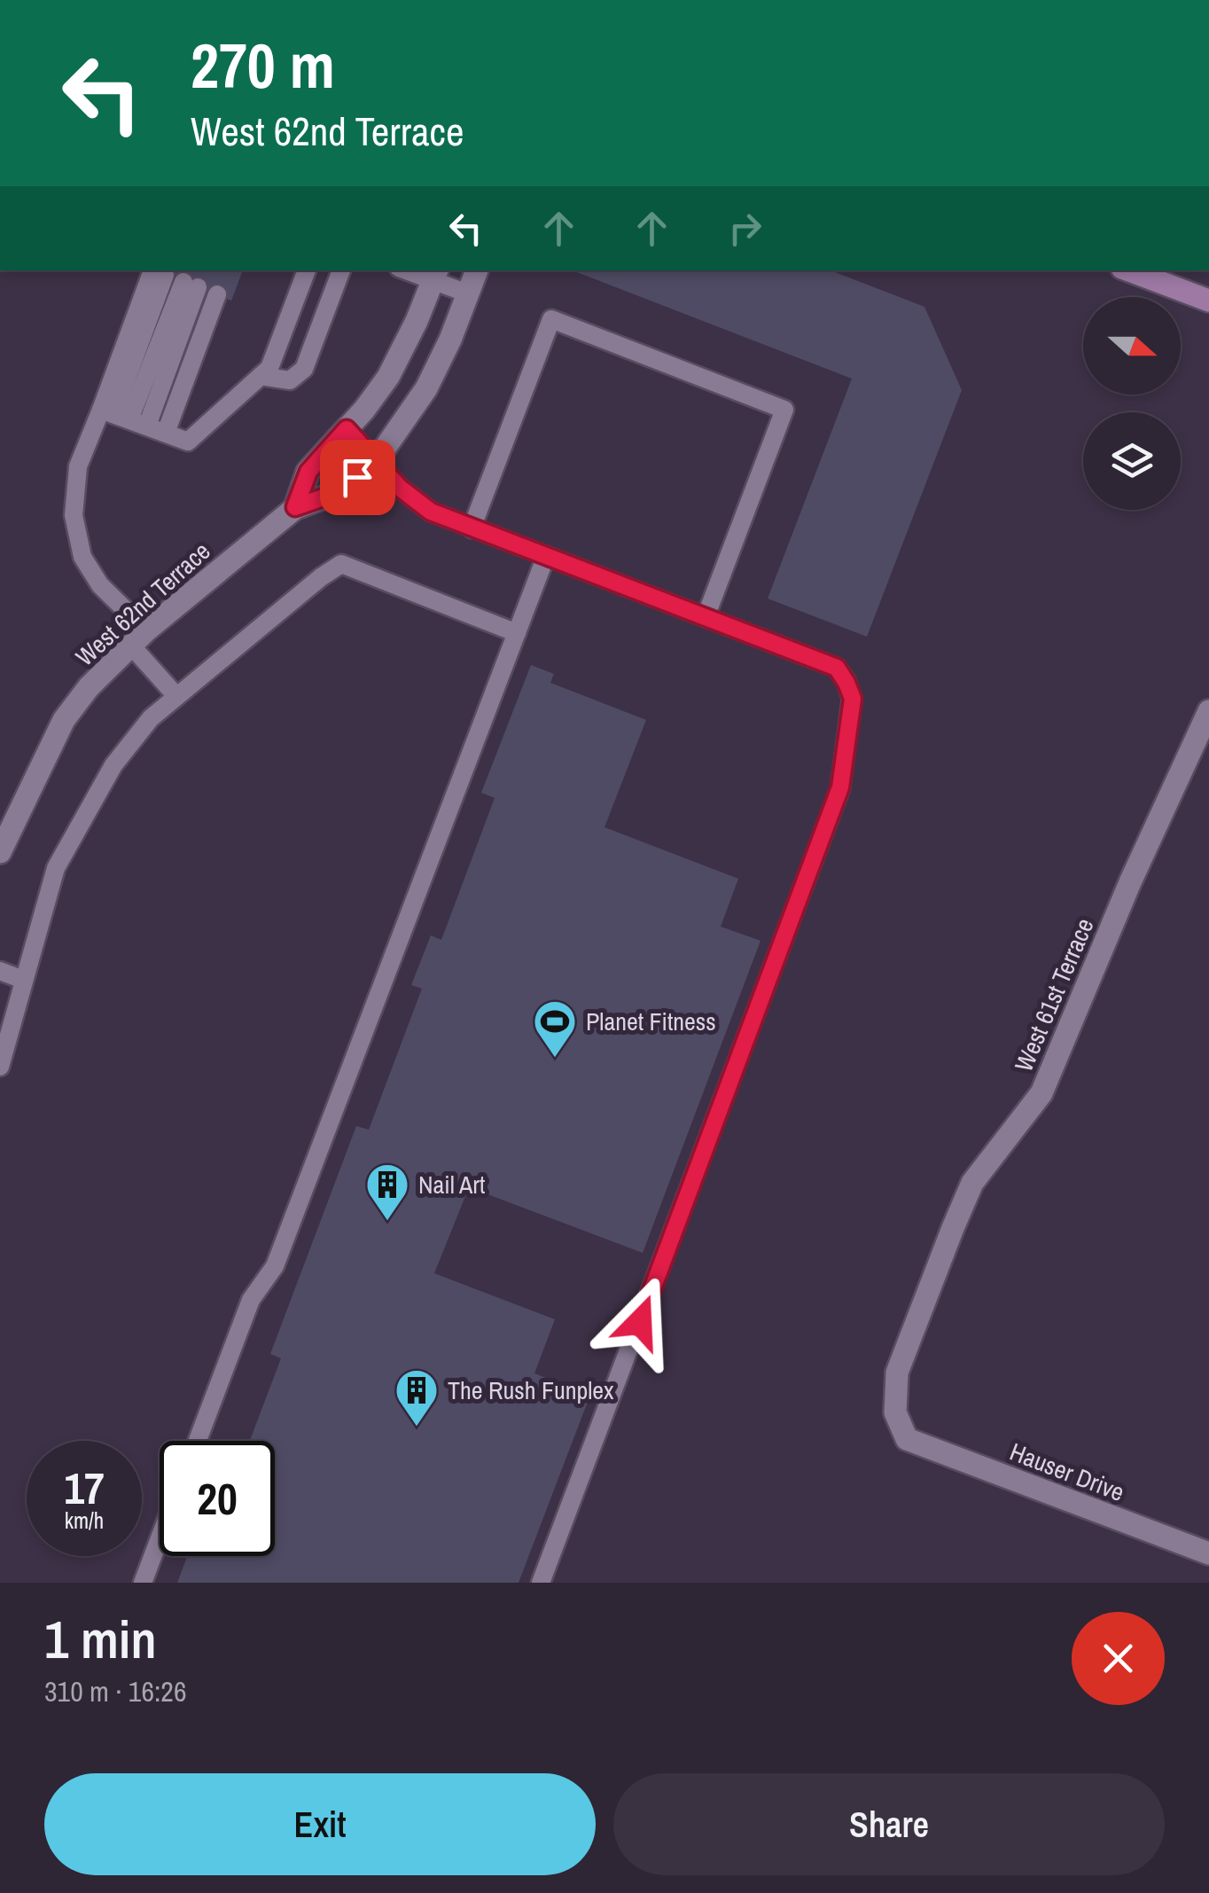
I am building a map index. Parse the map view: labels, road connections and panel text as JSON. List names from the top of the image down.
{
  "streets": {
    "street": ["West 62nd Terrace", "West 61st Terrace", "Hauser Drive"]
  },
  "crossings": [
    ["West 61st Terrace", "Hauser Drive"]
  ],
  "places": {
    "sports": ["Planet Fitness"],
    "building": ["Nail Art", "The Rush Funplex"]
  },
  "north": "right",
  "page": {
    "turn": ["270 m", "West 62nd Terrace"],
    "speed": "17 km/h",
    "limit": "20",
    "heading": ["1 min", "310 m · 16:26"],
    "buttons": ["Exit", "Share"]
  }
}
